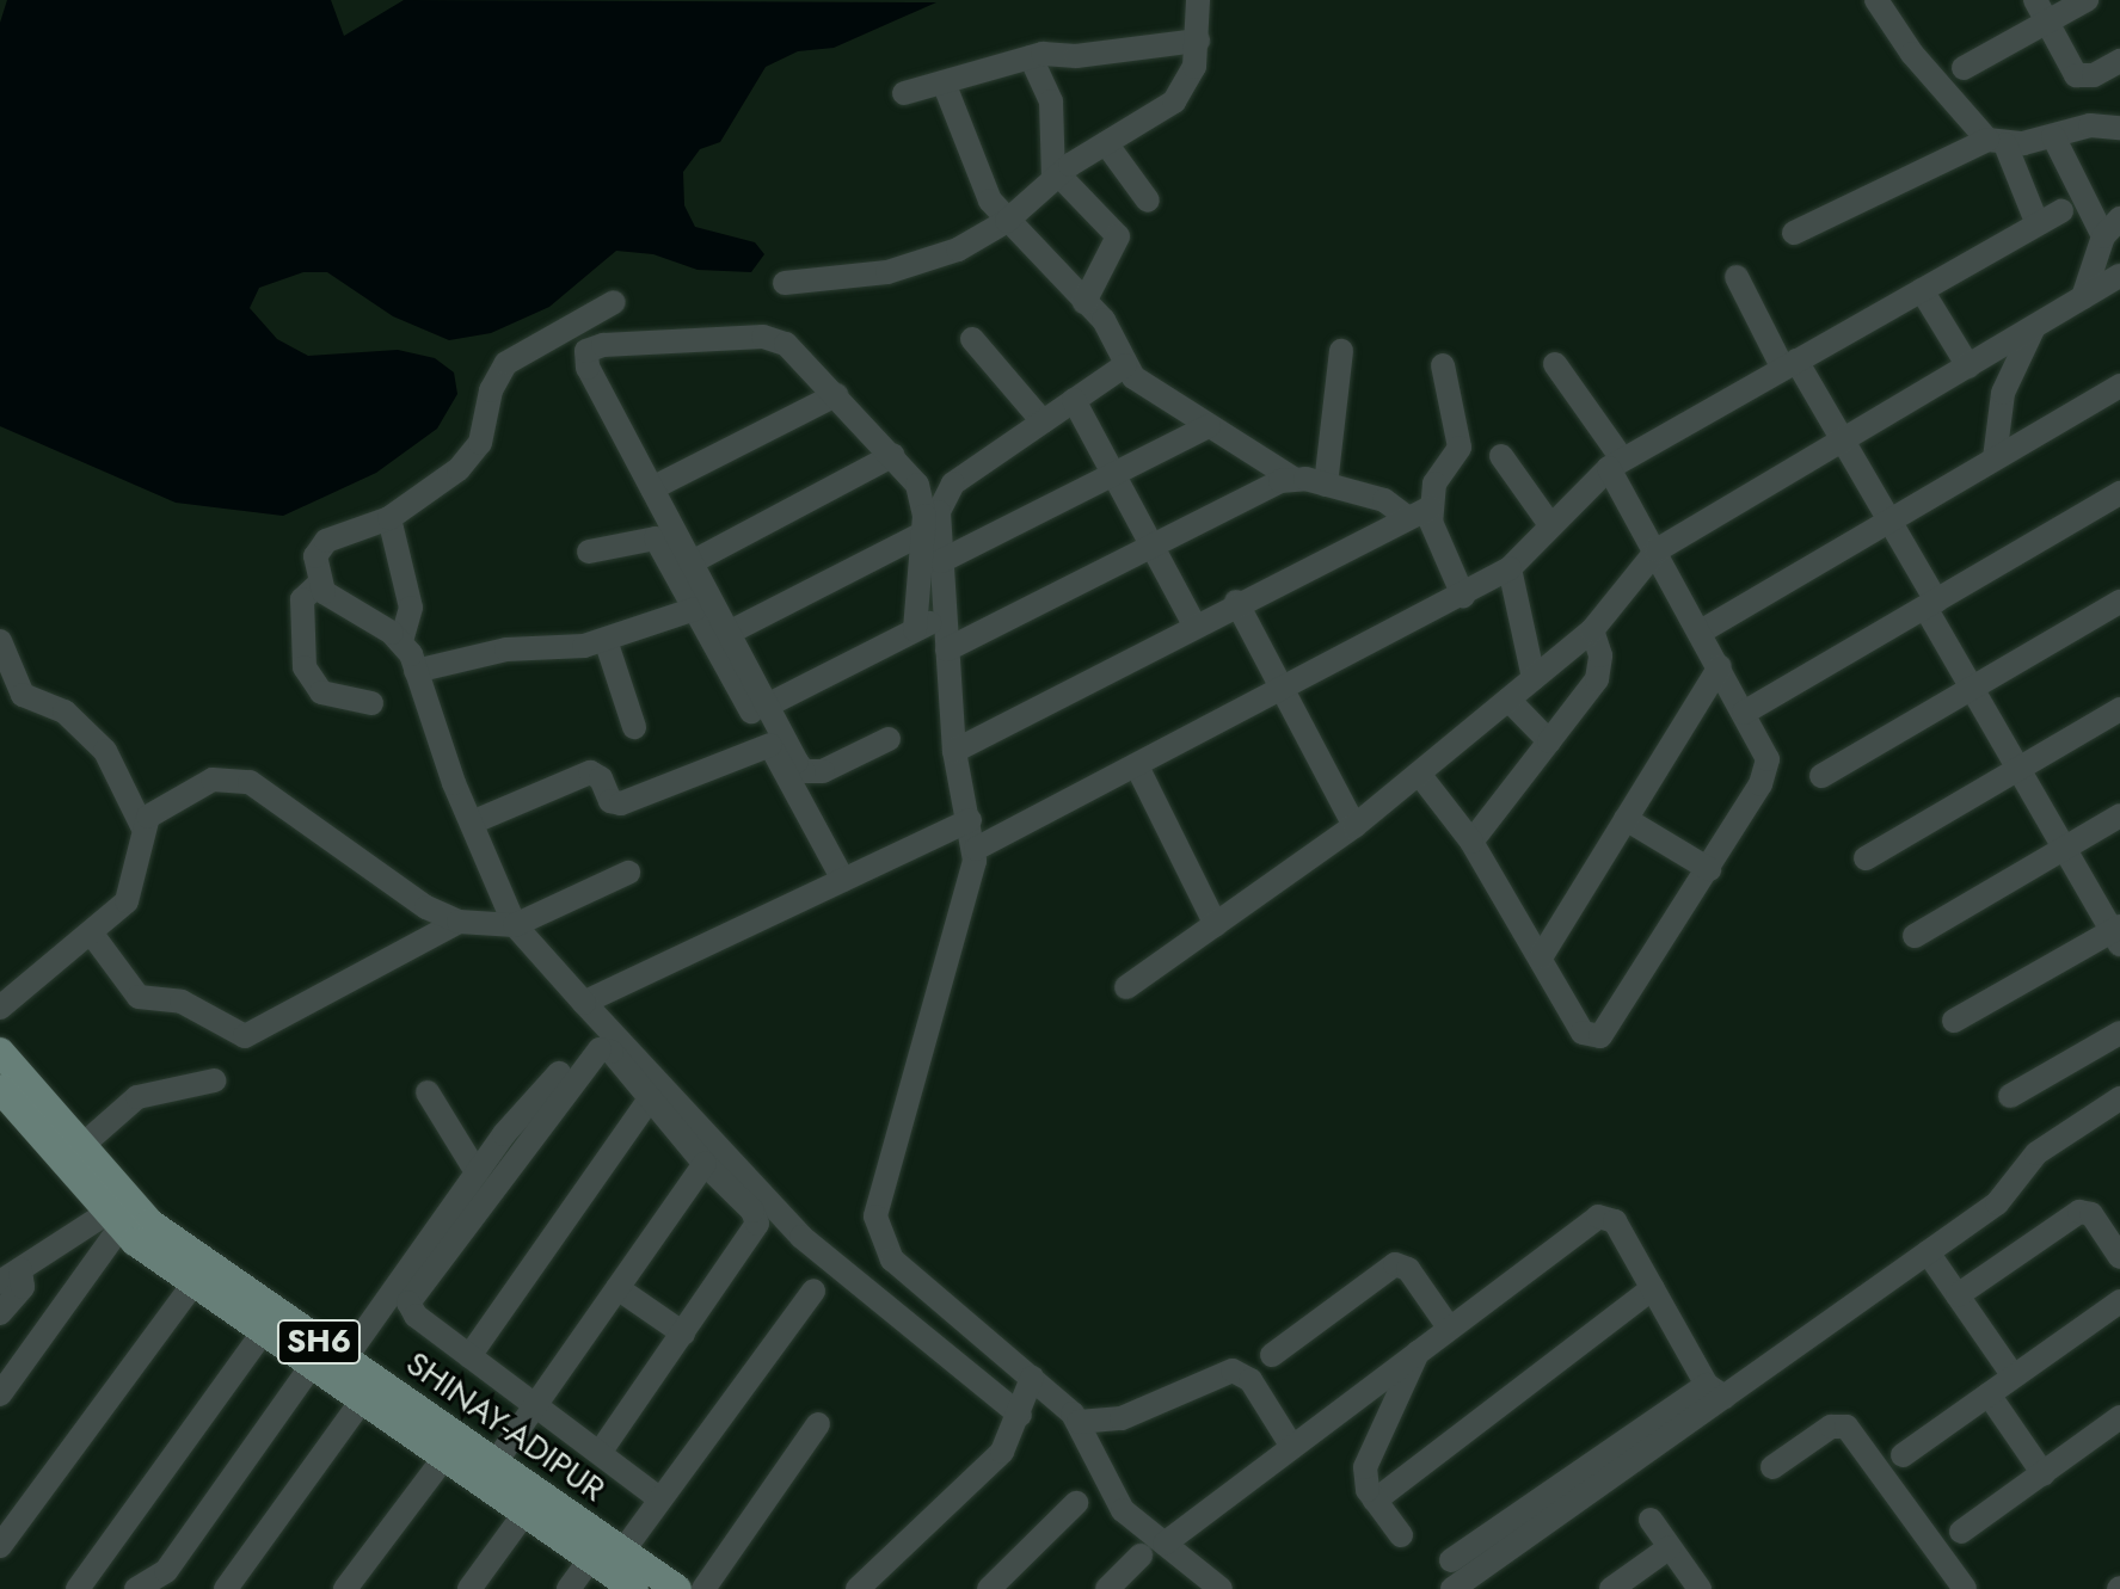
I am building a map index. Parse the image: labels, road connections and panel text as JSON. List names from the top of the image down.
{
  "streets": {
    "main road": ["SH6", "SHINAY-ADIPUR"]
  }
}
